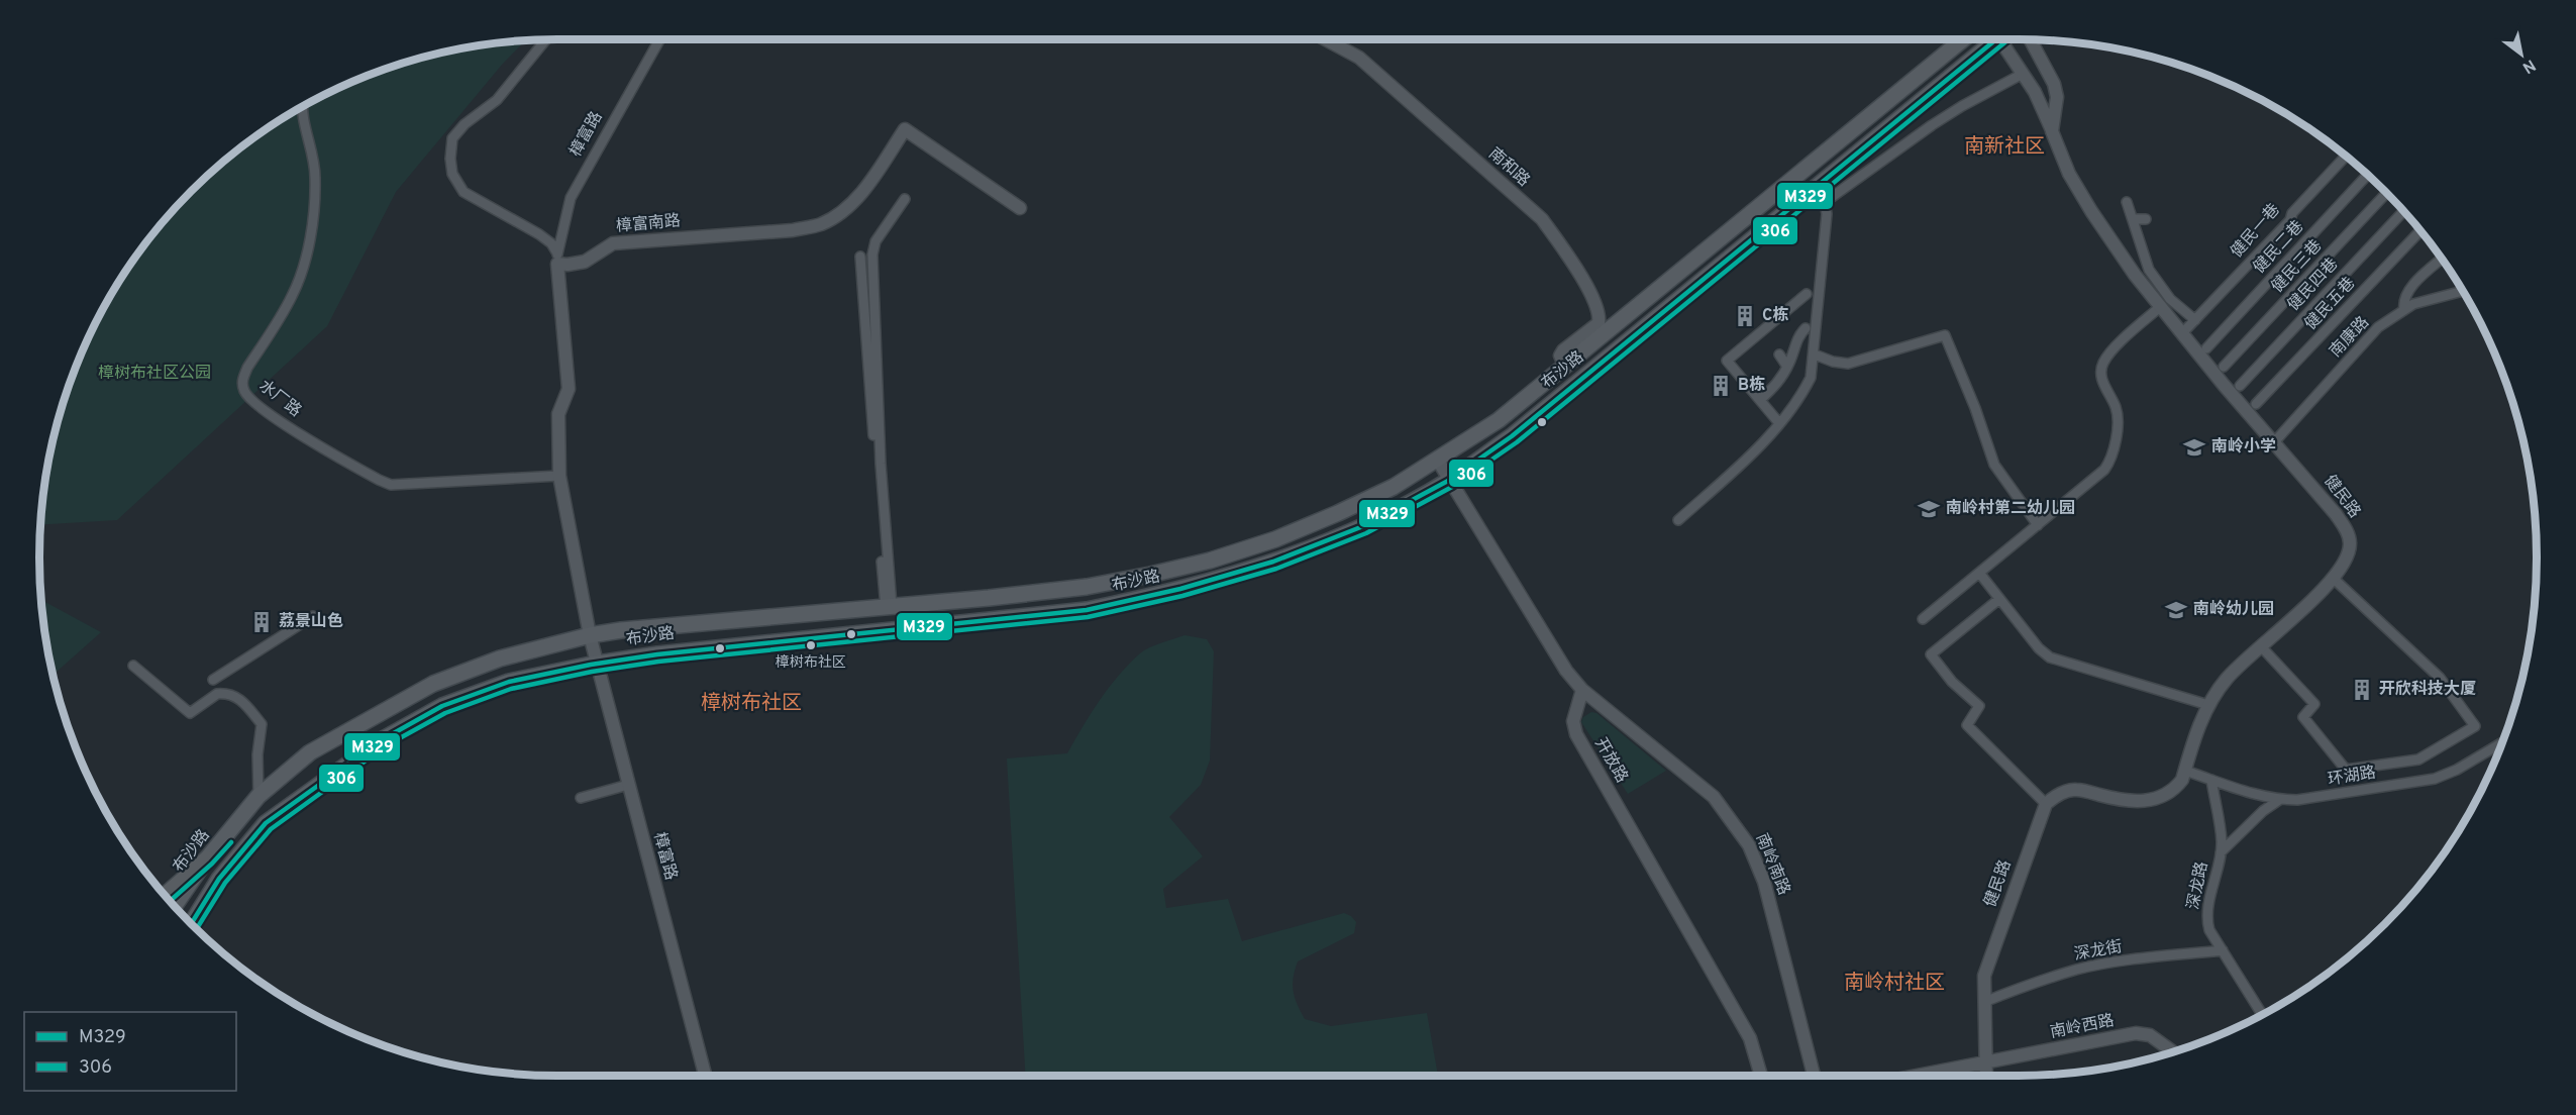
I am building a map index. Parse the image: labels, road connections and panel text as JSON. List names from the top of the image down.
{
  "streets": {
    "main road": ["布沙路"],
    "street": [
      "樟富路",
      "南和路",
      "樟富南路",
      "健民一巷",
      "健民二巷",
      "健民三巷",
      "健民四巷",
      "健民五巷",
      "南康路",
      "水厂路",
      "健民路",
      "开放路",
      "环湖路",
      "南岭南路",
      "深龙路",
      "深龙街",
      "南岭西路"
    ]
  },
  "crossings": [
    ["樟富路", "樟富南路"],
    ["樟富路", "布沙路"],
    ["南和路", "布沙路"],
    ["健民一巷", "健民路"],
    ["南康路", "健民路"],
    ["健民路", "环湖路"],
    ["健民路", "深龙街"],
    ["健民路", "南岭西路"],
    ["开放路", "南岭南路"],
    ["环湖路", "深龙路"],
    ["深龙路", "深龙街"]
  ],
  "districts": ["南新社区", "樟树布社区", "南岭村社区"],
  "parks": ["樟树布社区公园"],
  "places": {
    "building": [
      "C栋",
      "B栋",
      "荔景山色",
      "开欣科技大厦"
    ],
    "school or university": ["南岭小学", "南岭村第二幼儿园", "南岭幼儿园"],
    "other": ["樟树布社区"]
  },
  "lines": ["transit line M329", "transit line 306"],
  "legend": ["M329", "306"],
  "north": "bottom right"
}
